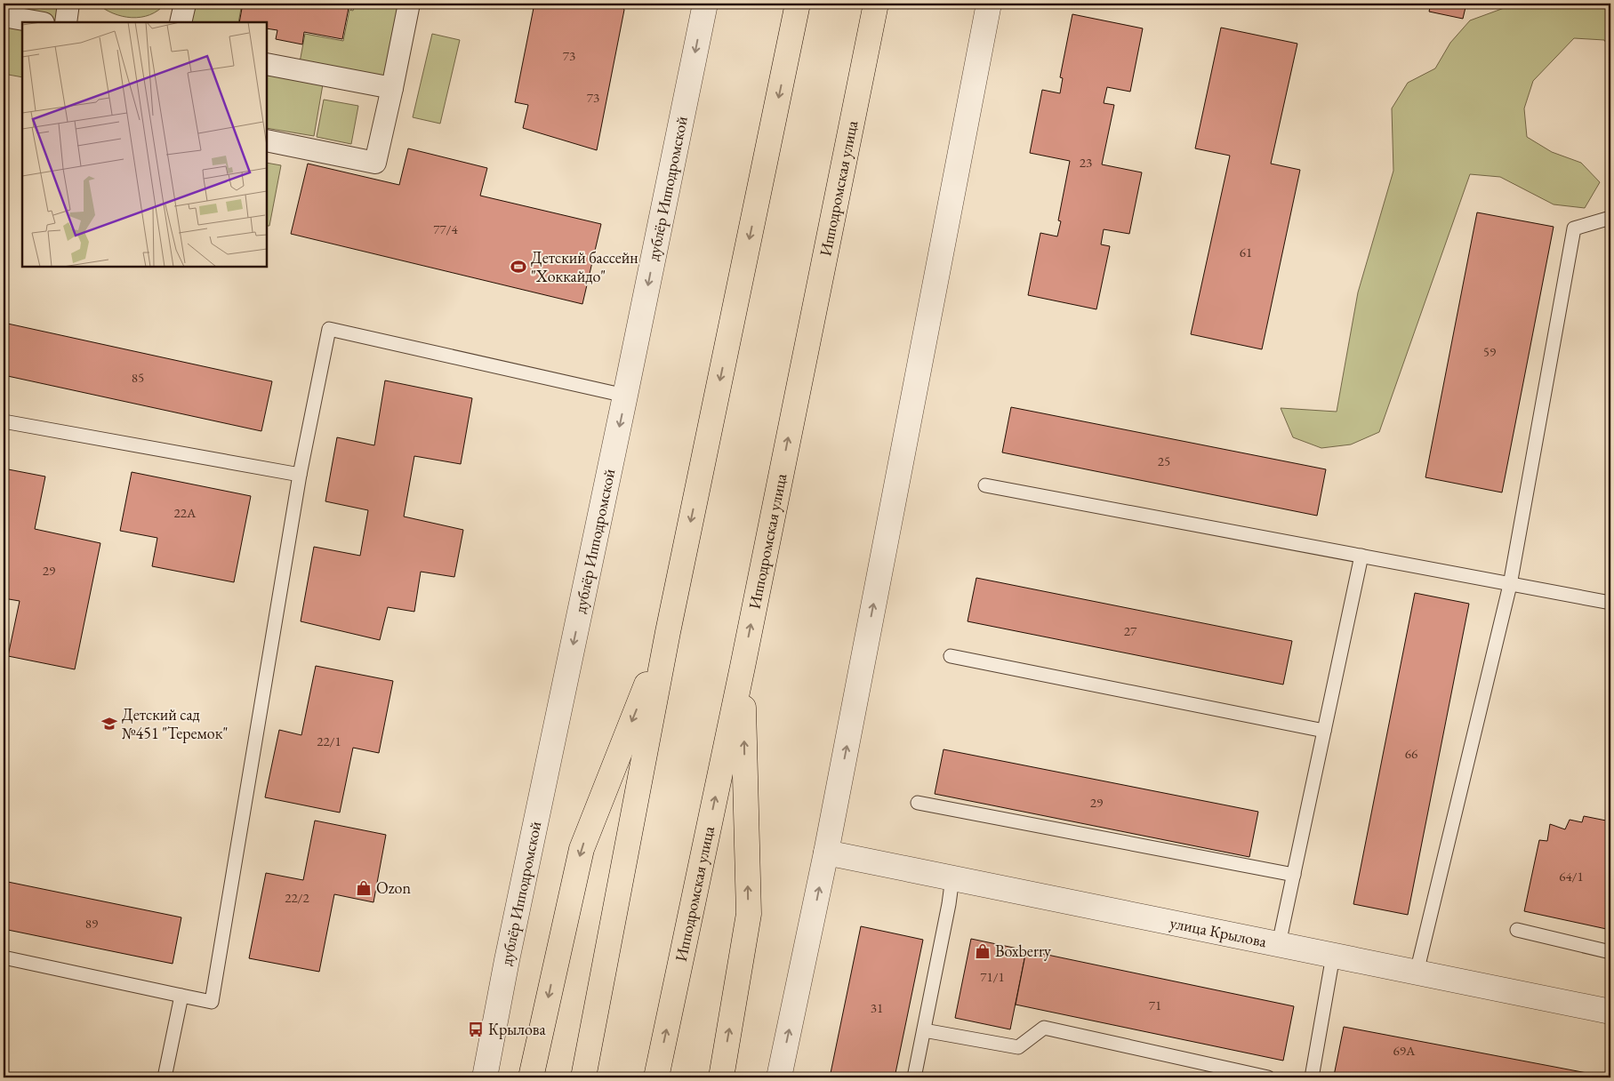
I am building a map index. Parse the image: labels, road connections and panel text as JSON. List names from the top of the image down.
{
  "streets": {
    "highway": ["Ипподромская улица"],
    "street": ["дублёр Ипподромской", "улица Крылова"]
  },
  "one_way": ["дублёр Ипподромской"],
  "places": {
    "sports": ["Детский бассейн \"Хоккайдо\""],
    "school or university": ["Детский сад №451 \"Теремок\""],
    "shop": ["Ozon", "Boxberry"],
    "bus stop": ["Крылова"]
  },
  "house_numbers": [
    "73",
    "73",
    "23",
    "77/4",
    "61",
    "59",
    "85",
    "25",
    "22А",
    "29",
    "27",
    "22/1",
    "66",
    "29",
    "64/1",
    "22/2",
    "89",
    "71/1",
    "71",
    "31",
    "69А"
  ]
}
